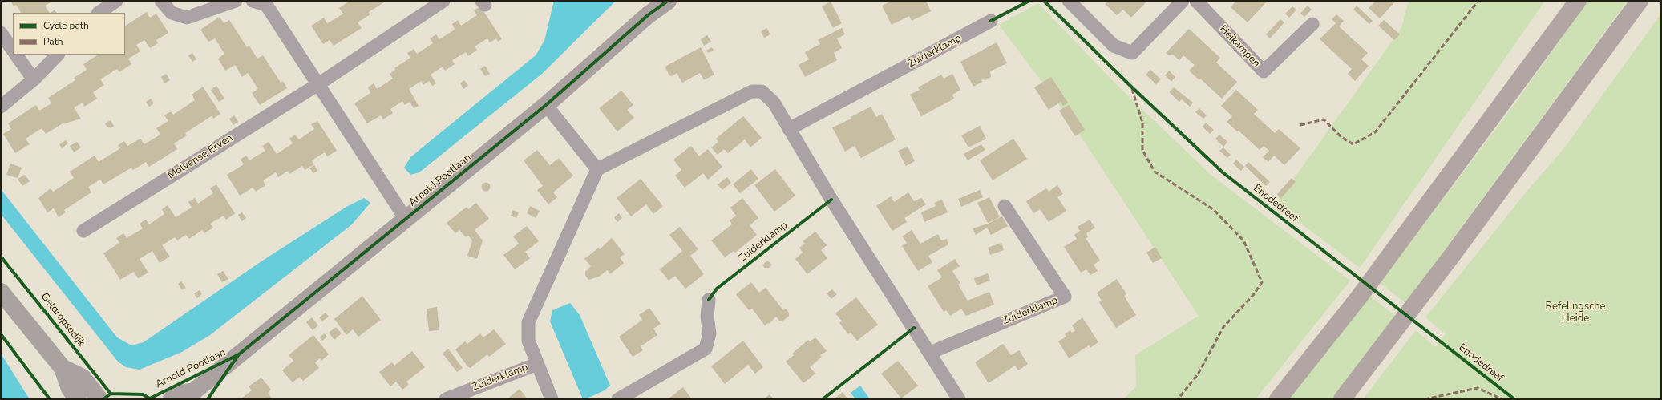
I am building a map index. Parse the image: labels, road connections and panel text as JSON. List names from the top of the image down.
{
  "streets": {
    "street": [
      "Heikampen",
      "Zuiderklamp",
      "Molvense Erven",
      "Arnold Pootlaan"
    ],
    "cycle path": ["Enodedreef", "Geldropsedijk"]
  },
  "parks": ["Refelingsche Heide"],
  "legend": ["Cycle path", "Path"]
}
